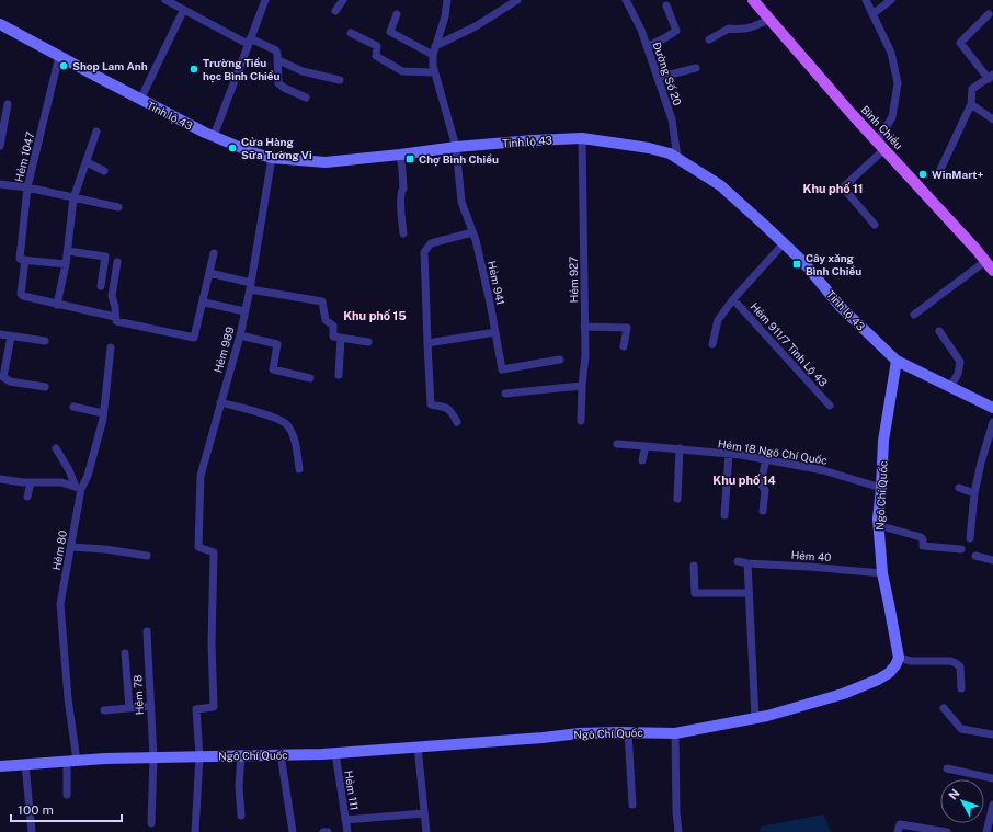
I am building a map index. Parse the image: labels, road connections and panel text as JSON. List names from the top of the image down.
{
  "streets": {
    "main road": ["Tỉnh lộ 43", "Bình Chiểu", "Ngô Chí Quốc"],
    "street": [
      "Đường Số 20",
      "Hẻm 1047",
      "Hẻm 927",
      "Hẻm 941",
      "Hẻm 911/7 Tỉnh Lộ 43",
      "Hẻm 989",
      "Hẻm 18 Ngô Chí Quốc",
      "Hẻm 80",
      "Hẻm 40",
      "Hẻm 78",
      "Hẻm 111"
    ]
  },
  "crossings": [
    ["Đường Số 20", "Tỉnh lộ 43"],
    ["Tỉnh lộ 43", "Hẻm 1047"],
    ["Tỉnh lộ 43", "Hẻm 927"],
    ["Tỉnh lộ 43", "Hẻm 941"],
    ["Tỉnh lộ 43", "Hẻm 989"],
    ["Tỉnh lộ 43", "Ngô Chí Quốc"],
    ["Hẻm 989", "Ngô Chí Quốc"],
    ["Hẻm 18 Ngô Chí Quốc", "Ngô Chí Quốc"],
    ["Ngô Chí Quốc", "Hẻm 80"],
    ["Ngô Chí Quốc", "Hẻm 40"],
    ["Ngô Chí Quốc", "Hẻm 78"],
    ["Ngô Chí Quốc", "Hẻm 111"]
  ],
  "districts": ["Khu phố 11", "Khu phố 15", "Khu phố 14"],
  "places": {
    "other": [
      "Shop Lam Anh",
      "Trường Tiểu học Bình Chiểu",
      "Cửa Hàng Sữa Tường Vi",
      "WinMart+"
    ],
    "transit": ["Chợ Bình Chiểu", "Cây xăng Bình Chiểu"]
  },
  "scale_bar": "100 m",
  "north": "top left"
}
